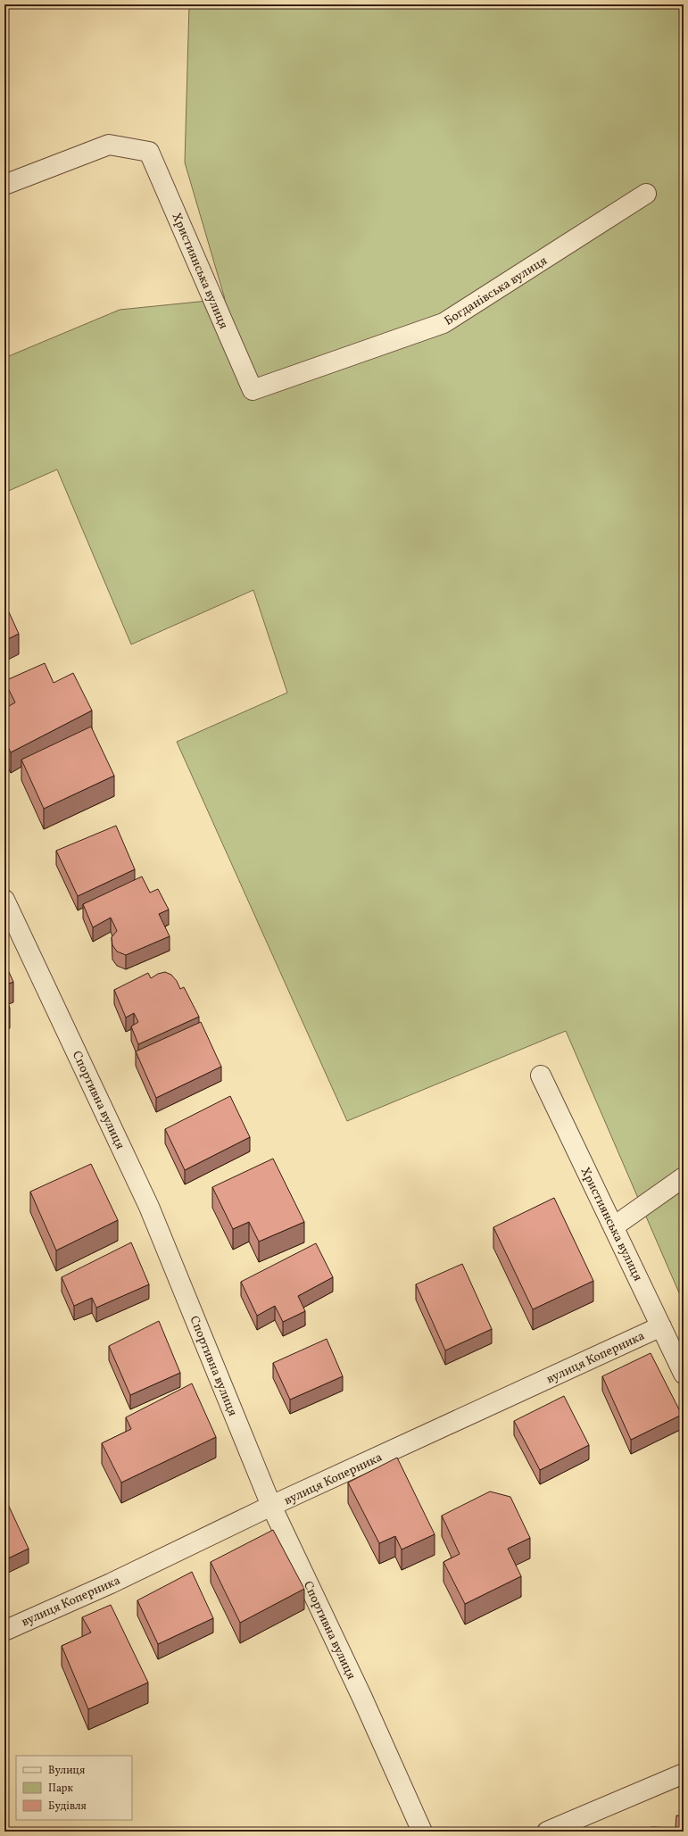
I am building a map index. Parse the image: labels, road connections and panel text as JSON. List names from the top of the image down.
{
  "streets": {
    "street": [
      "Християнська вулиця",
      "Богданівська вулиця",
      "Спортивна вулиця",
      "вулиця Коперника"
    ]
  },
  "crossings": [
    ["Християнська вулиця", "Богданівська вулиця"],
    ["Християнська вулиця", "вулиця Коперника"],
    ["Спортивна вулиця", "вулиця Коперника"]
  ],
  "legend": ["Вулиця", "Парк", "Будівля"]
}
